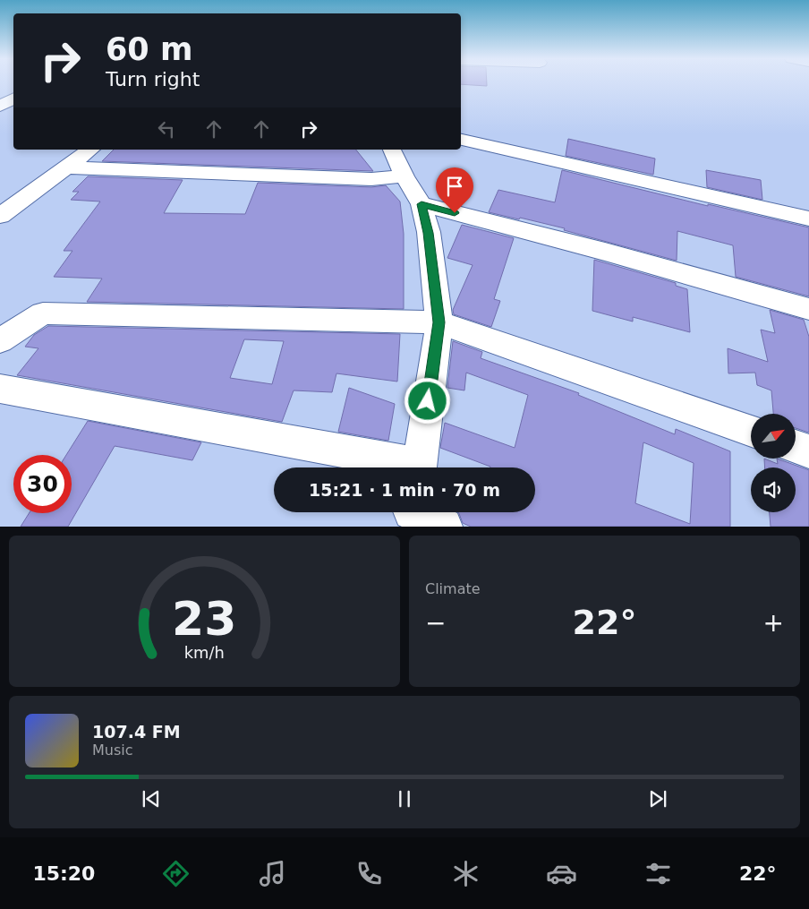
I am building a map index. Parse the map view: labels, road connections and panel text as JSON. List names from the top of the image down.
{
  "north": "top right",
  "page": {
    "turn": ["60 m", "Turn right"],
    "limit": "30",
    "trip": "15:21 · 1 min · 70 m",
    "tile": "Climate",
    "heat": ["−", "22°", "+"],
    "song": ["107.4 FM", "Music"],
    "tabs": ["15:20", "22°"],
    "gauge": ["23", "km/h"]
  }
}
